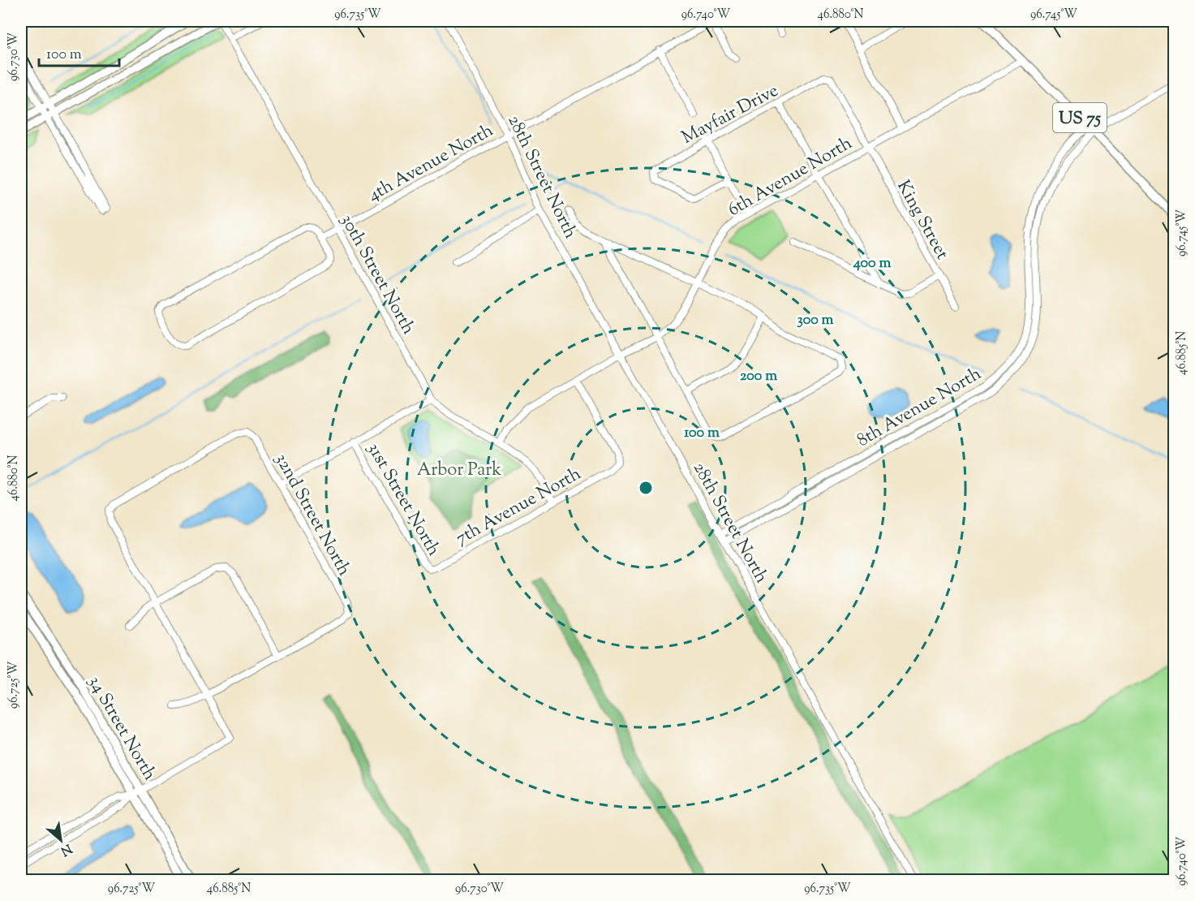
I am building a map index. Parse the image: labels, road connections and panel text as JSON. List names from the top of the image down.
{
  "streets": {
    "main road": ["US 75", "34 Street North"],
    "street": [
      "Mayfair Drive",
      "4th Avenue North",
      "6th Avenue North",
      "28th Street North",
      "King Street",
      "30th Street North",
      "8th Avenue North",
      "31st Street North",
      "7th Avenue North",
      "32nd Street North"
    ]
  },
  "crossings": [
    ["Mayfair Drive", "6th Avenue North"],
    ["Mayfair Drive", "King Street"],
    ["US 75", "6th Avenue North"],
    ["US 75", "8th Avenue North"],
    ["4th Avenue North", "28th Street North"],
    ["4th Avenue North", "30th Street North"],
    ["6th Avenue North", "28th Street North"],
    ["6th Avenue North", "King Street"],
    ["6th Avenue North", "30th Street North"],
    ["6th Avenue North", "7th Avenue North"],
    ["28th Street North", "8th Avenue North"],
    ["30th Street North", "7th Avenue North"],
    ["31st Street North", "7th Avenue North"]
  ],
  "parks": ["Arbor Park"],
  "scale_bar": "100 m",
  "north": "bottom right",
  "coordinates": [
    "96.735°W",
    "96.740°W",
    "46.880°N",
    "96.745°W",
    "96.730°W",
    "46.885°N",
    "96.725°W"
  ],
  "rings": [
    "400 m",
    "300 m",
    "200 m",
    "100 m"
  ]
}
